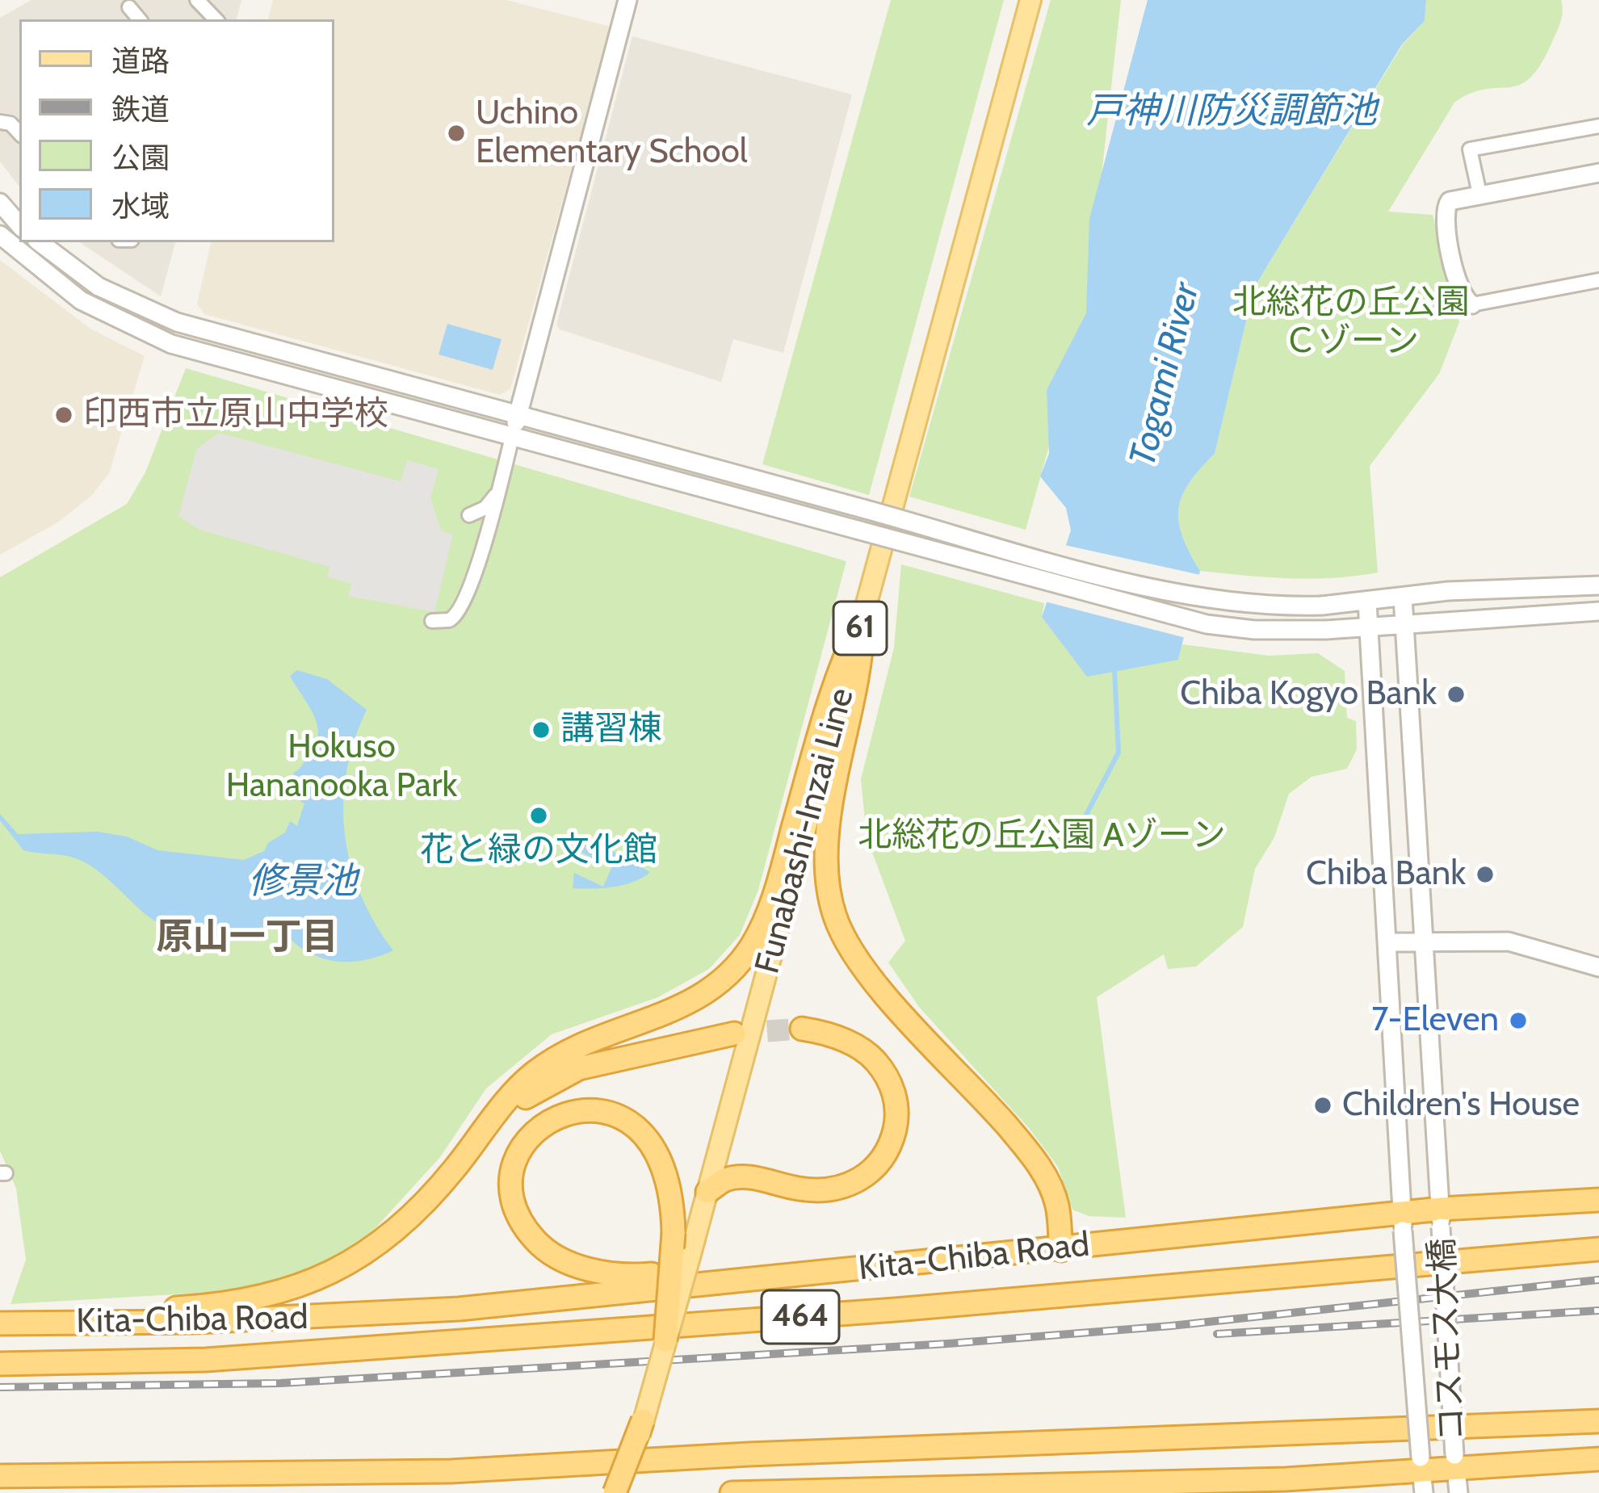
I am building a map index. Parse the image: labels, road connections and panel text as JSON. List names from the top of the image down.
{
  "streets": {
    "highway": ["Kita-Chiba Road", "464"],
    "main road": ["61", "Funabashi-Inzai Line"],
    "street": ["コスモス大橋"]
  },
  "crossings": [
    ["Kita-Chiba Road", "コスモス大橋"]
  ],
  "districts": ["原山一丁目"],
  "water": ["戸神川防災調節池", "Togami River", "修景池"],
  "parks": ["北総花の丘公園 Ｃゾーン", "Hokuso Hananooka Park", "北総花の丘公園 Aゾーン"],
  "places": [
    "Uchino Elementary School",
    "印西市立原山中学校",
    "Chiba Kogyo Bank",
    "講習棟",
    "花と緑の文化館",
    "Chiba Bank",
    "7-Eleven",
    "Children's House"
  ],
  "legend": [
    "道路",
    "鉄道",
    "公園",
    "水域"
  ]
}
